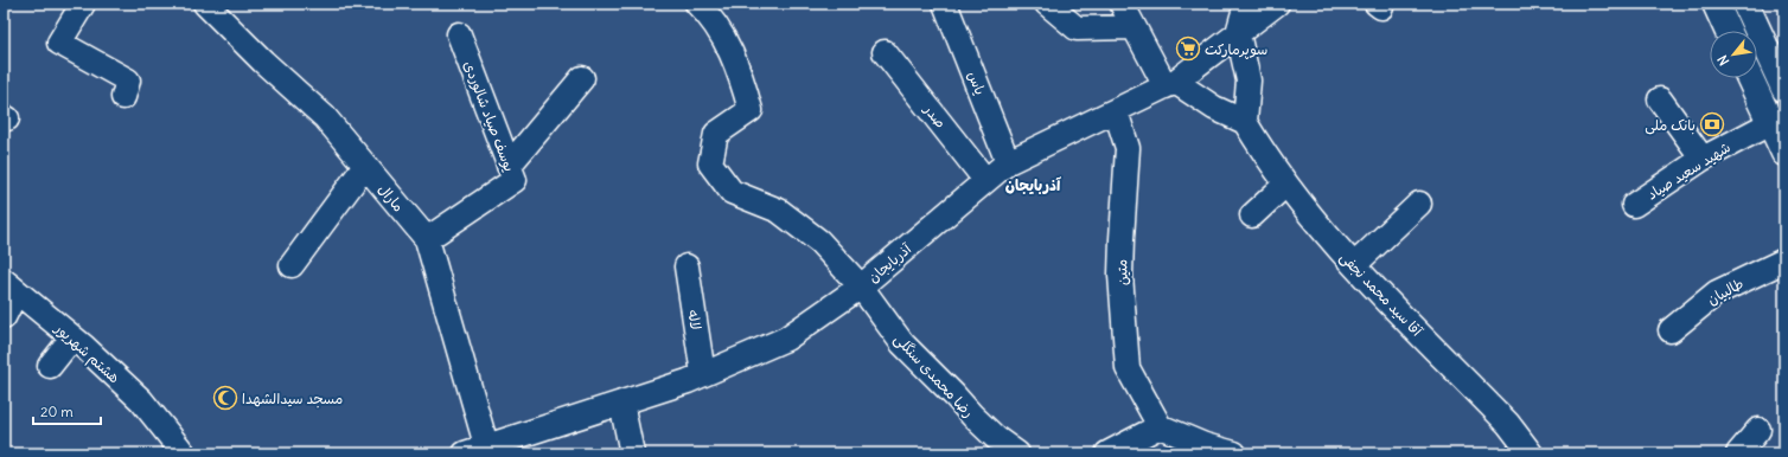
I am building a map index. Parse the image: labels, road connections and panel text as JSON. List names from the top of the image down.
{
  "streets": {
    "street": [
      "یاس",
      "یوسف صیاد شالوردی",
      "صدر",
      "شهید سعید صیاد",
      "مارال",
      "آذربایجان",
      "متین",
      "طالبیان",
      "آقا سید محمد نجفی",
      "لاله",
      "هشتم شهریور",
      "رضا محمدی سنگلی"
    ]
  },
  "crossings": [
    ["یاس", "آذربایجان"],
    ["یوسف صیاد شالوردی", "مارال"],
    ["صدر", "آذربایجان"],
    ["مارال", "آذربایجان"],
    ["آذربایجان", "متین"],
    ["آذربایجان", "لاله"],
    ["آذربایجان", "رضا محمدی سنگلی"]
  ],
  "districts": ["آذربایجان"],
  "places": {
    "supermarket": ["سوپرمارکت"],
    "bank": ["بانک ملی"],
    "mosque": ["مسجد سیدالشهدا"]
  },
  "scale_bar": "20 m",
  "north": "bottom left"
}
